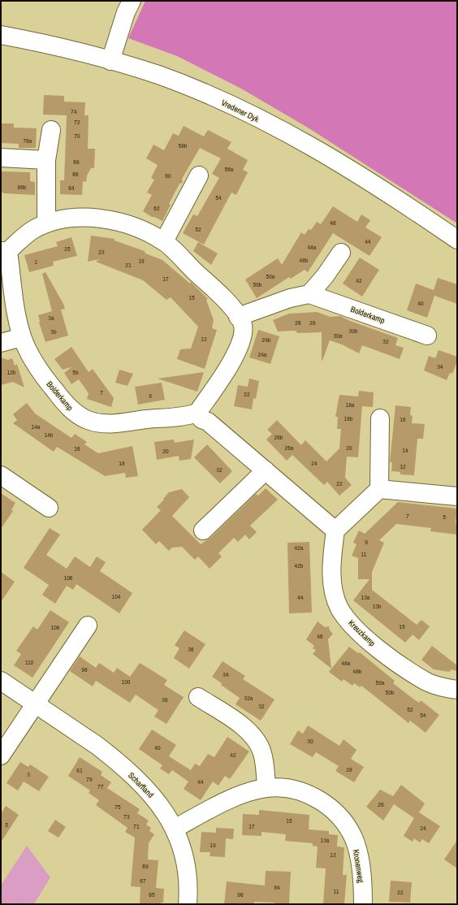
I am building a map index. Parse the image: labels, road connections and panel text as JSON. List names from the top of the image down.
{
  "streets": {
    "street": [
      "Vredener Dyk",
      "Bolderkamp",
      "Kreuzkamp",
      "Scharfland",
      "Kronenweg"
    ]
  },
  "crossings": [
    ["Scharfland", "Kronenweg"]
  ],
  "house_numbers": [
    "74",
    "72",
    "70",
    "76a",
    "58b",
    "68",
    "56a",
    "66",
    "60",
    "86b",
    "64",
    "54",
    "62",
    "46",
    "52",
    "44",
    "48a",
    "25",
    "23",
    "48b",
    "19",
    "1",
    "21",
    "50a",
    "17",
    "42",
    "50b",
    "15",
    "40",
    "3a",
    "26",
    "28",
    "30b",
    "3b",
    "30a",
    "13",
    "24b",
    "32",
    "24a",
    "34",
    "12b",
    "5b",
    "7",
    "22",
    "9",
    "18a",
    "18b",
    "16",
    "14a",
    "14b",
    "26b",
    "26a",
    "20",
    "16",
    "14",
    "20",
    "18",
    "24",
    "12",
    "32",
    "22",
    "7",
    "5",
    "9",
    "42a",
    "11",
    "42b",
    "106",
    "104",
    "44",
    "13a",
    "13b",
    "15",
    "108",
    "46",
    "36",
    "110",
    "48a",
    "98",
    "48b",
    "34",
    "100",
    "50a",
    "50b",
    "32a",
    "38",
    "32",
    "52",
    "54",
    "30",
    "40",
    "42",
    "28",
    "81",
    "3",
    "79",
    "44",
    "77",
    "26",
    "75",
    "73",
    "15",
    "5",
    "71",
    "17",
    "24",
    "13a",
    "19",
    "13",
    "69",
    "67",
    "94",
    "11",
    "22",
    "65",
    "96"
  ]
}
